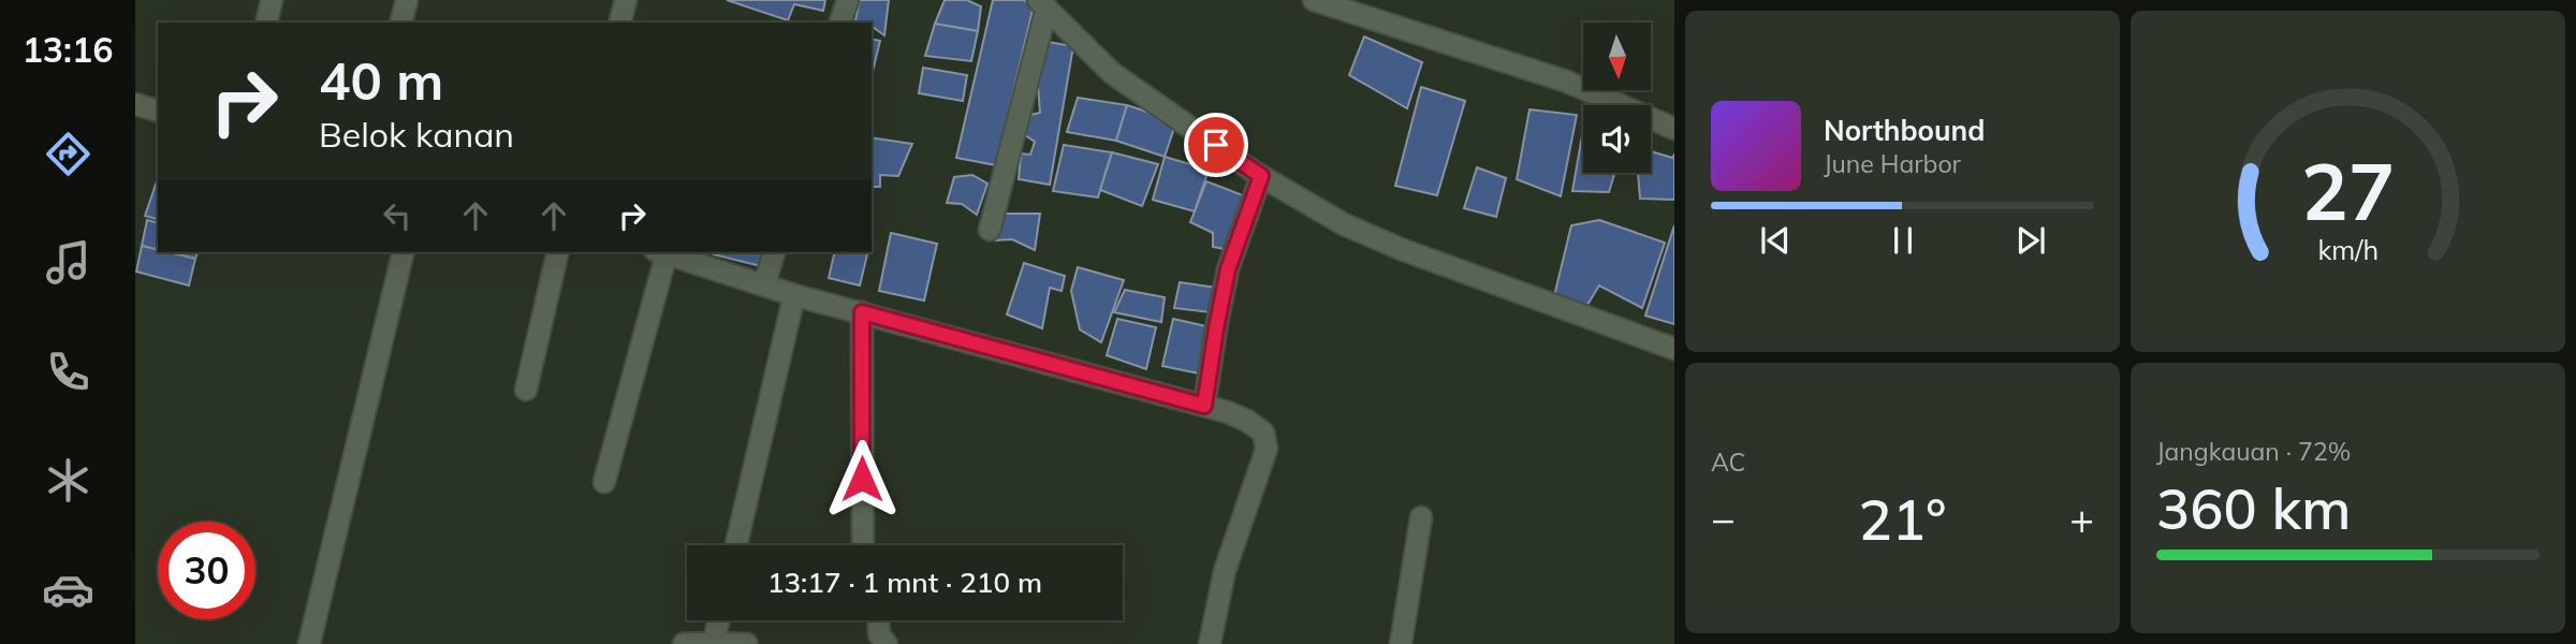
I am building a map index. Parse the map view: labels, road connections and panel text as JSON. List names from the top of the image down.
{
  "north": "bottom",
  "page": {
    "tabs": "13:16",
    "turn": ["40 m", "Belok kanan"],
    "song": ["Northbound", "June Harbor"],
    "tile": [
      "AC",
      ["Jangkauan · 72%", "360 km"]
    ],
    "heat": ["−", "21°", "+"],
    "limit": "30",
    "trip": "13:17 · 1 mnt · 210 m",
    "gauge": ["27", "km/h"]
  }
}
